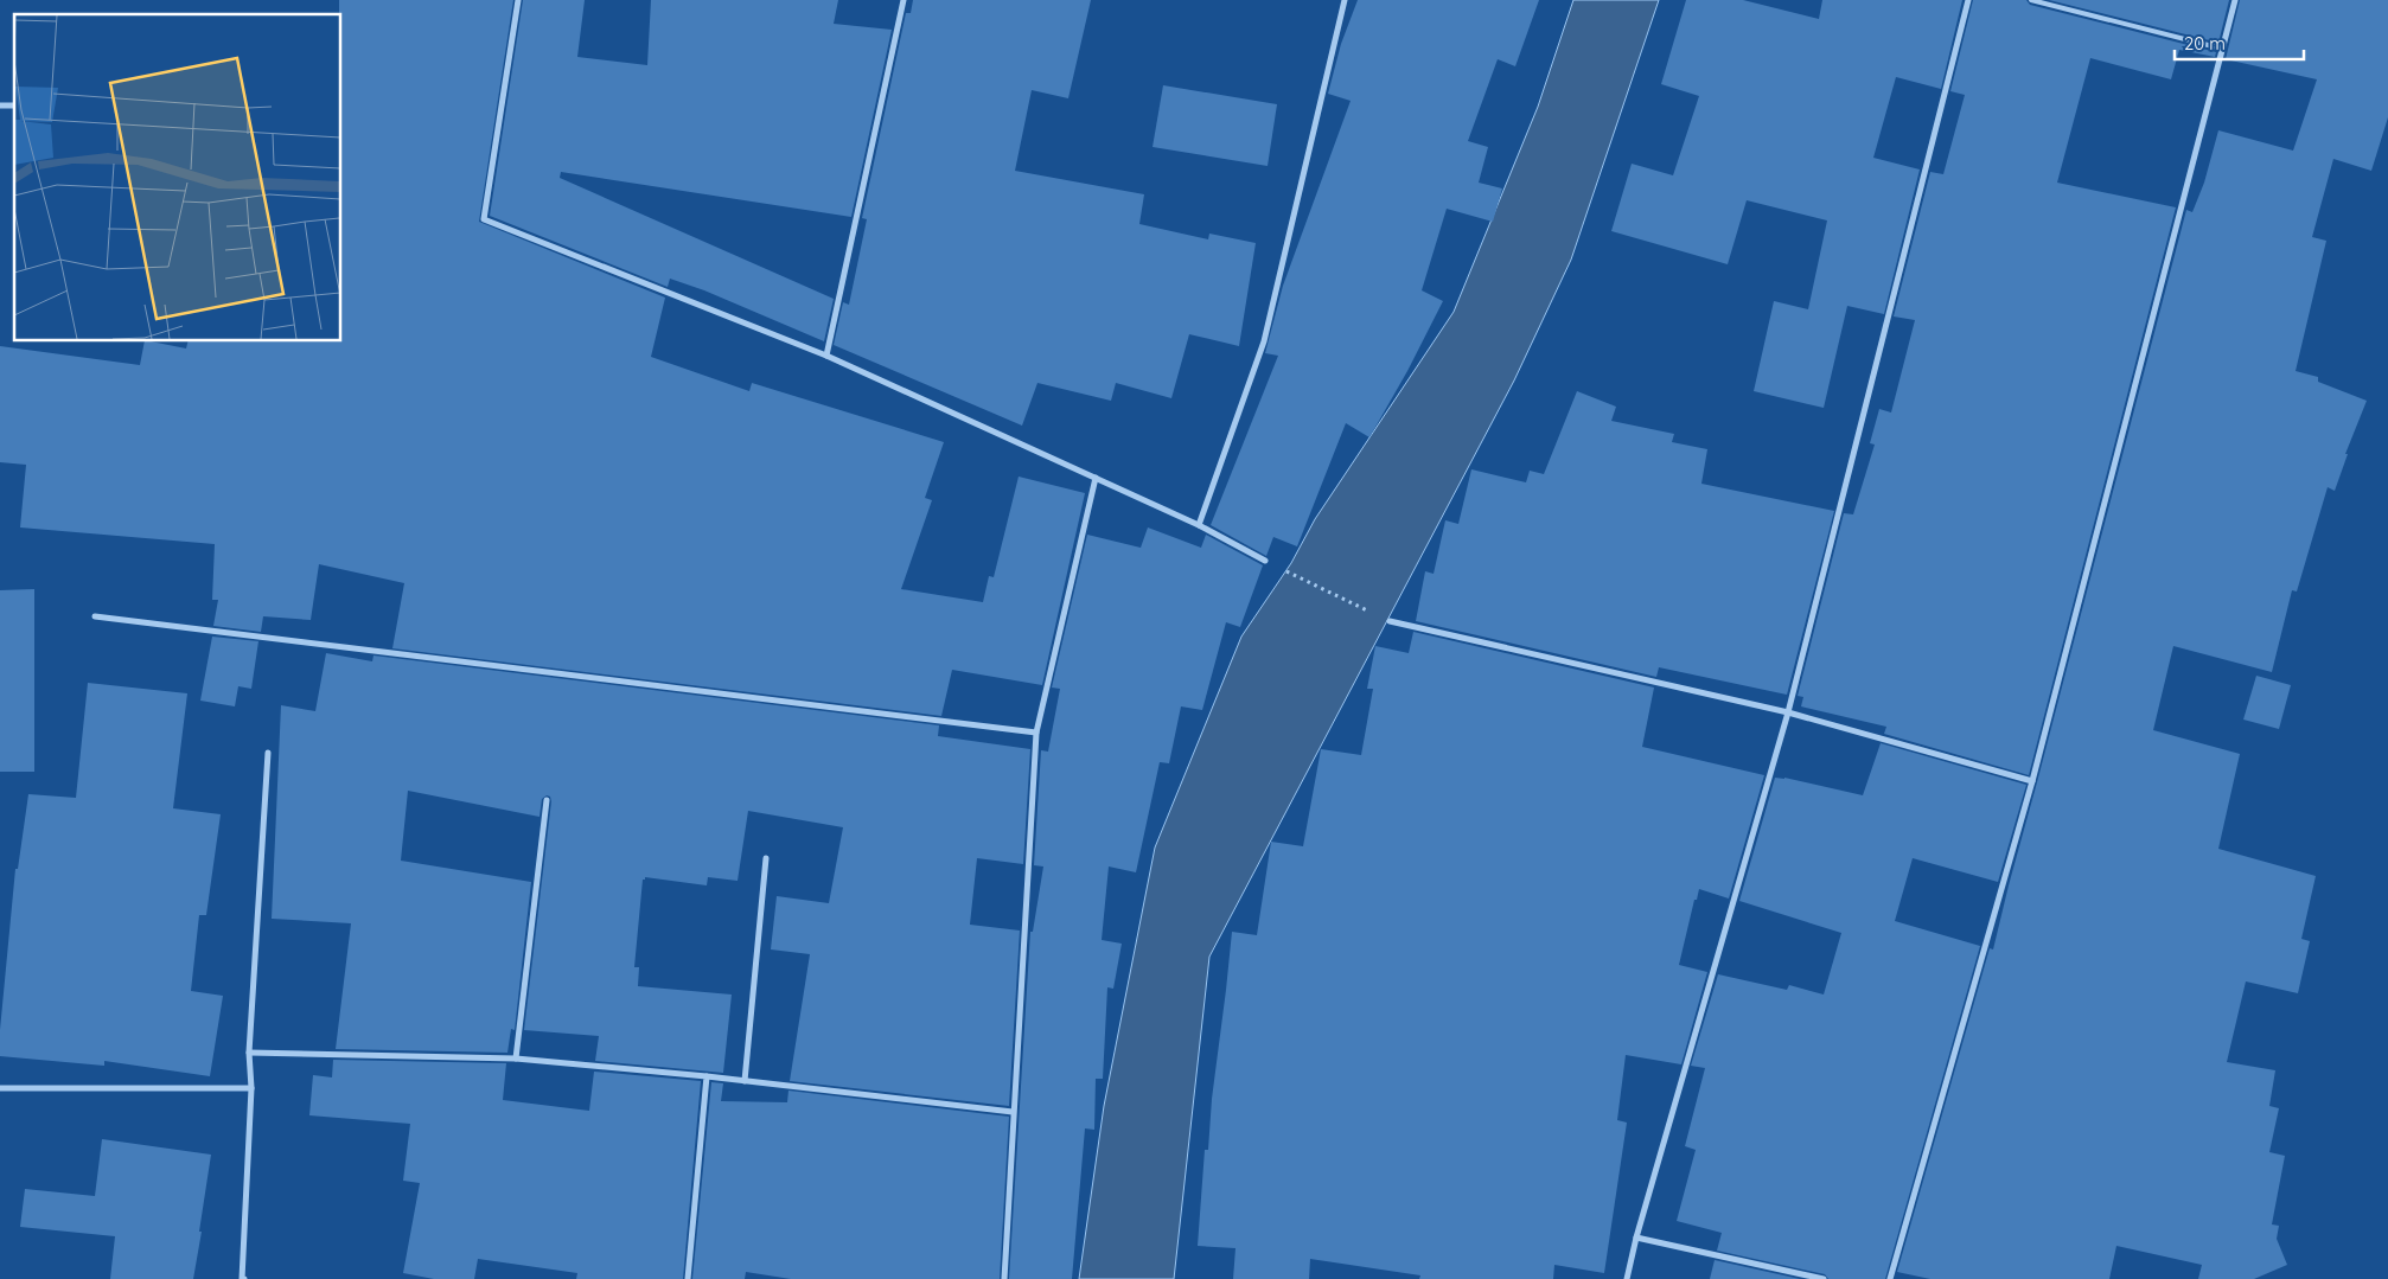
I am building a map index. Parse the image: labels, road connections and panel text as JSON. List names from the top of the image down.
{
  "scale_bar": "20 m"
}
